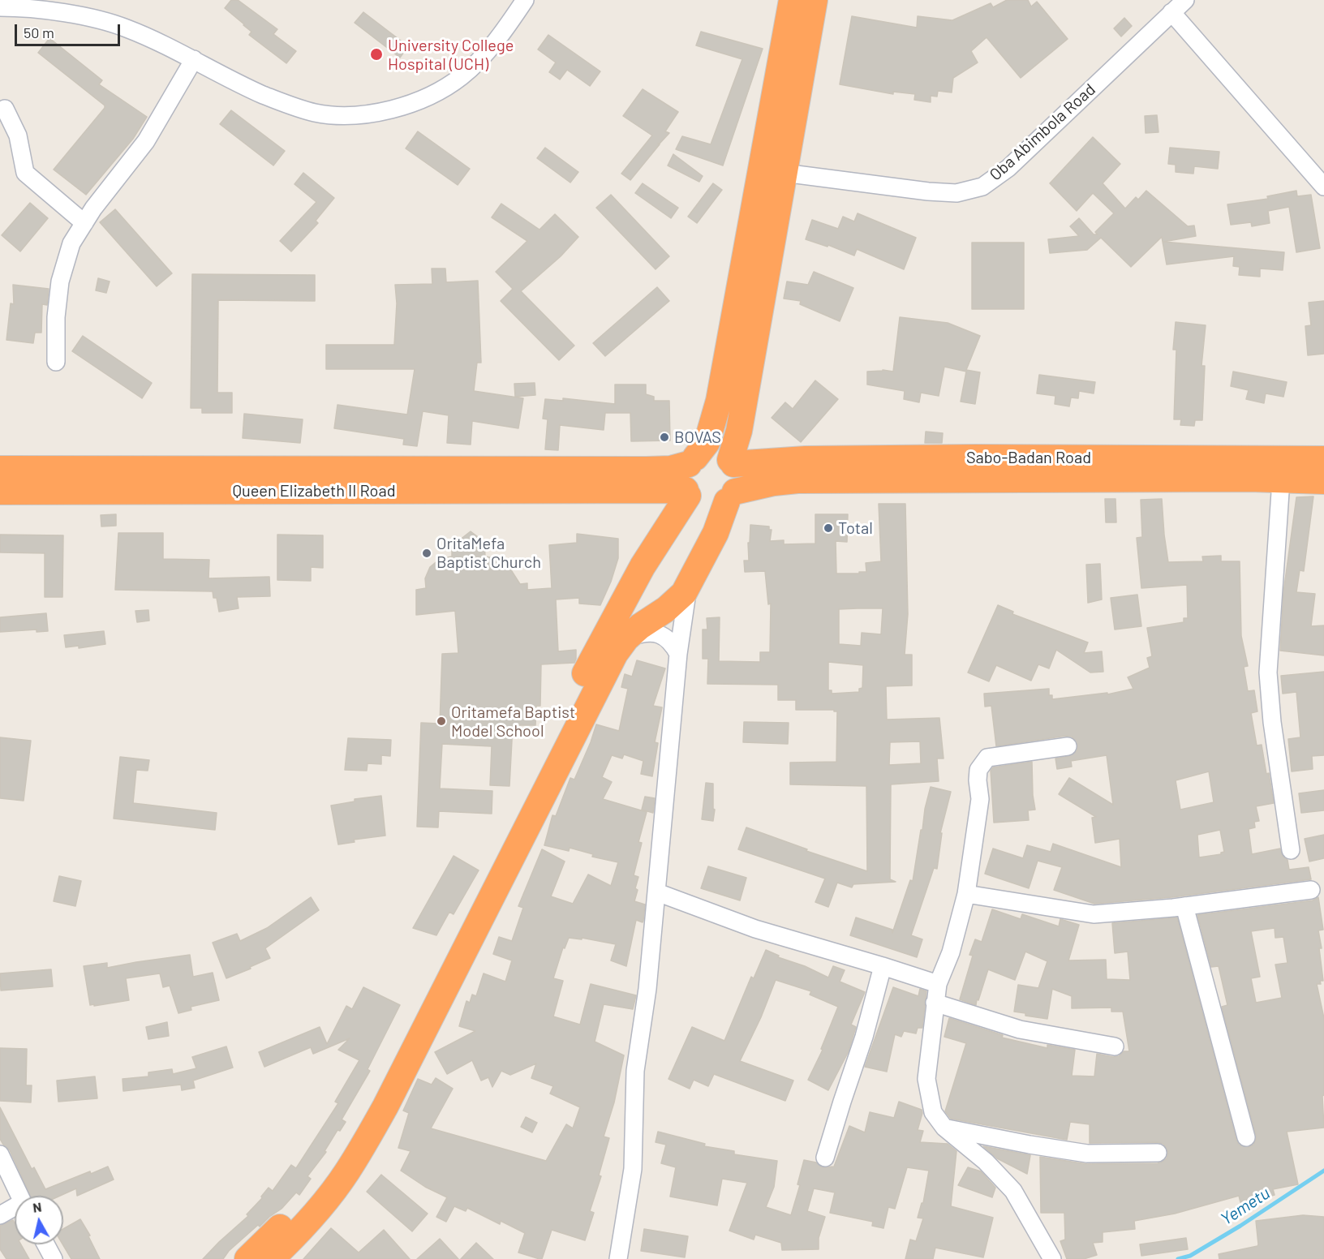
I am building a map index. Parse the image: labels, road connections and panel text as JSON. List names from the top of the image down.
{
  "streets": {
    "highway": ["Sabo-Badan Road", "Queen Elizabeth II Road"],
    "street": ["Oba Abimbola Road"]
  },
  "water": ["Yemetu"],
  "places": [
    "University College Hospital (UCH)",
    "BOVAS",
    "Total",
    "OritaMefa Baptist Church",
    "Oritamefa Baptist Model School"
  ],
  "scale_bar": "50 m",
  "north": "top"
}
